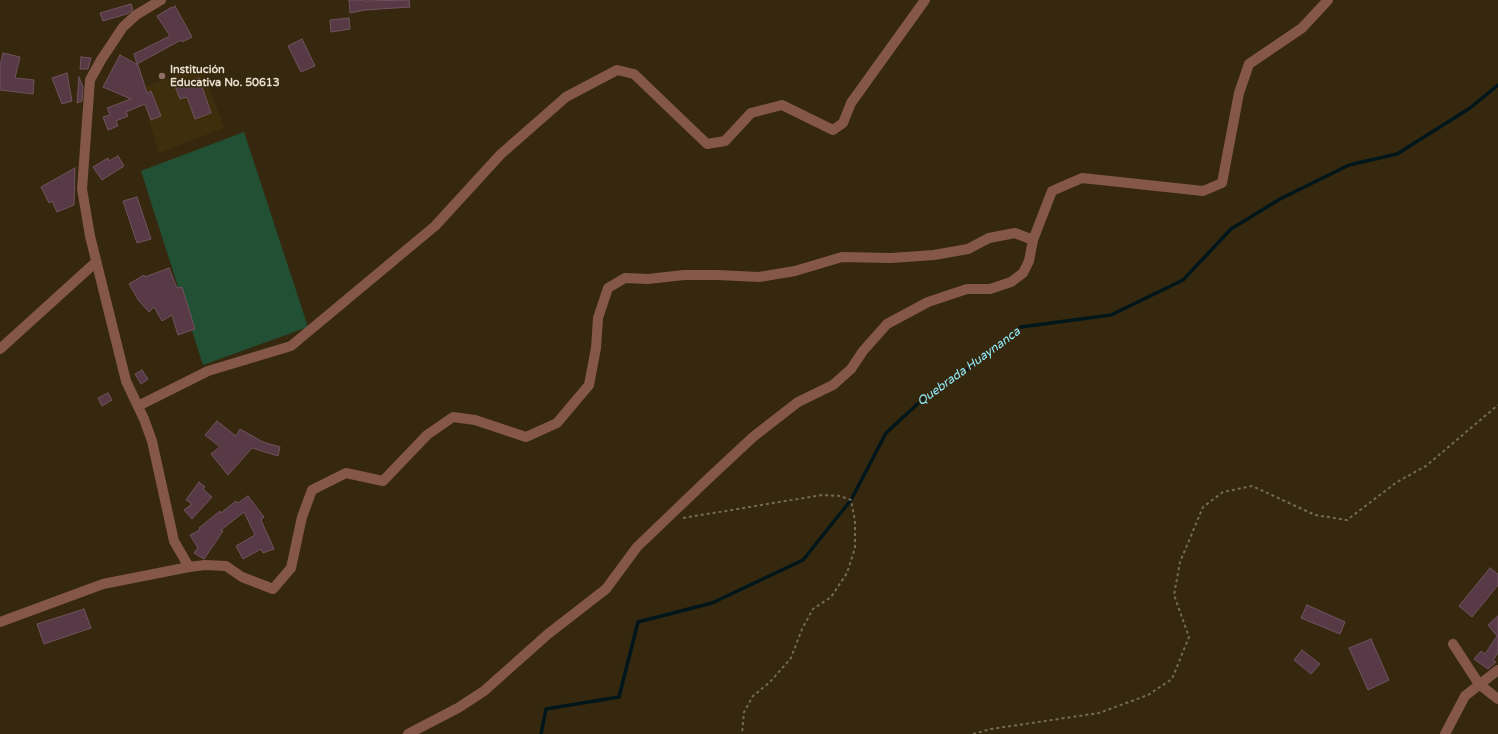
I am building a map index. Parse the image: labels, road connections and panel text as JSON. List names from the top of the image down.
{
  "water": ["Quebrada Huaynanca"],
  "places": ["Institución Educativa No. 50613"]
}
